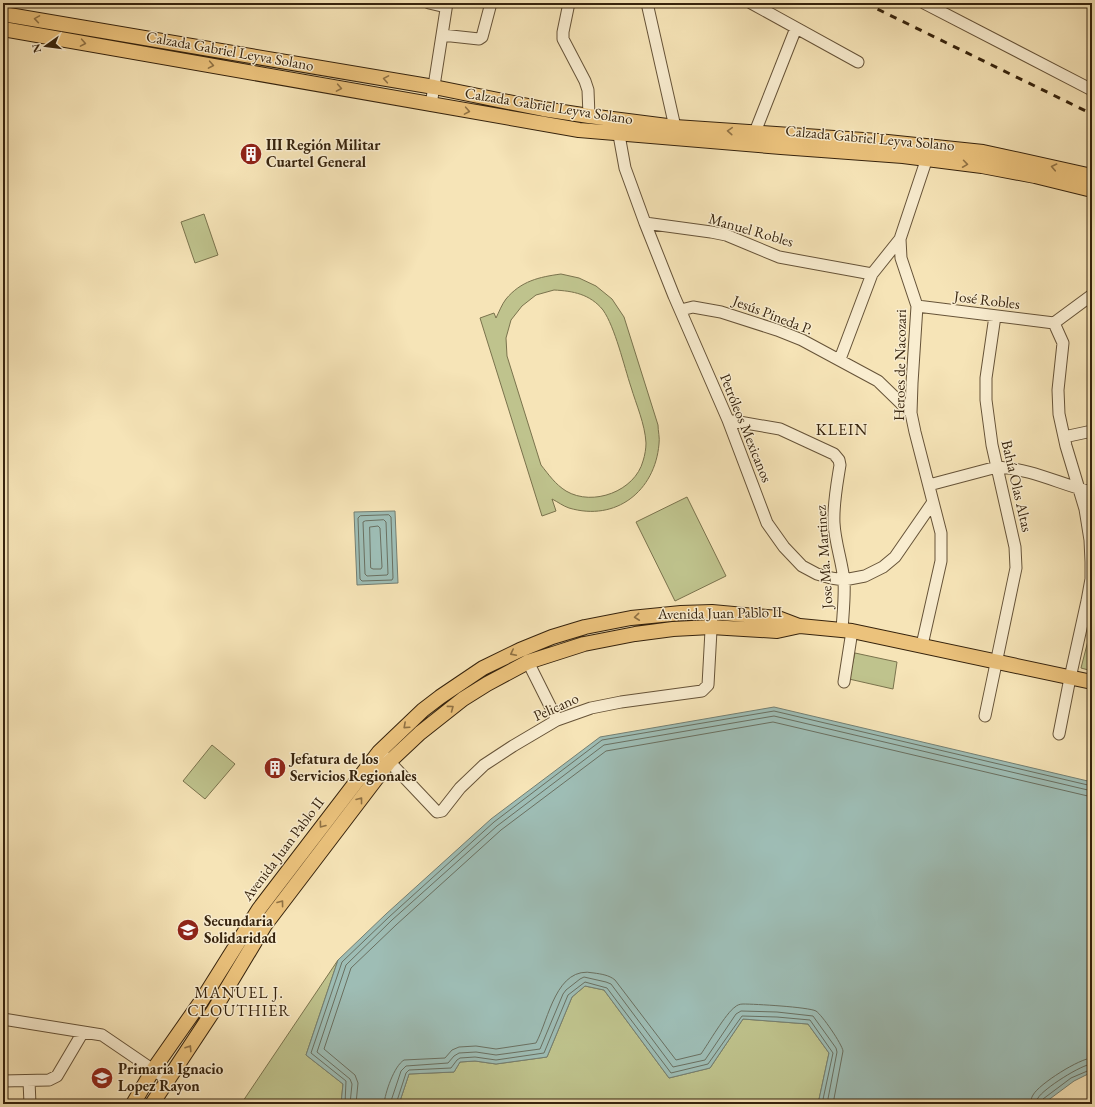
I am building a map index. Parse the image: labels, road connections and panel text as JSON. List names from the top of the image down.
{
  "streets": {
    "main road": ["Calzada Gabriel Leyva Solano", "Avenida Juan Pablo II"],
    "street": [
      "Manuel Robles",
      "José Robles",
      "Jesús Pineda P.",
      "Heroes de Nacozari",
      "Petróleos Mexicanos",
      "Bahía Olas Altas",
      "Jose Ma. Martinez",
      "Pelicano"
    ]
  },
  "crossings": [
    ["Calzada Gabriel Leyva Solano", "Heroes de Nacozari"],
    ["Calzada Gabriel Leyva Solano", "Petróleos Mexicanos"],
    ["Manuel Robles", "Petróleos Mexicanos"],
    ["José Robles", "Heroes de Nacozari"],
    ["José Robles", "Bahía Olas Altas"],
    ["Jesús Pineda P.", "Heroes de Nacozari"],
    ["Jesús Pineda P.", "Petróleos Mexicanos"],
    ["Heroes de Nacozari", "Petróleos Mexicanos"],
    ["Heroes de Nacozari", "Avenida Juan Pablo II"],
    ["Petróleos Mexicanos", "Jose Ma. Martinez"],
    ["Bahía Olas Altas", "Avenida Juan Pablo II"],
    ["Jose Ma. Martinez", "Avenida Juan Pablo II"],
    ["Avenida Juan Pablo II", "Pelicano"]
  ],
  "districts": ["KLEIN", "MANUEL J. CLOUTHIER"],
  "places": {
    "building": ["III Región Militar Cuartel General", "Jefatura de los Servicios Regionales"],
    "school or university": ["Secundaria Solidaridad", "Primaria Ignacio Lopez Rayon"]
  },
  "north": "left"
}
